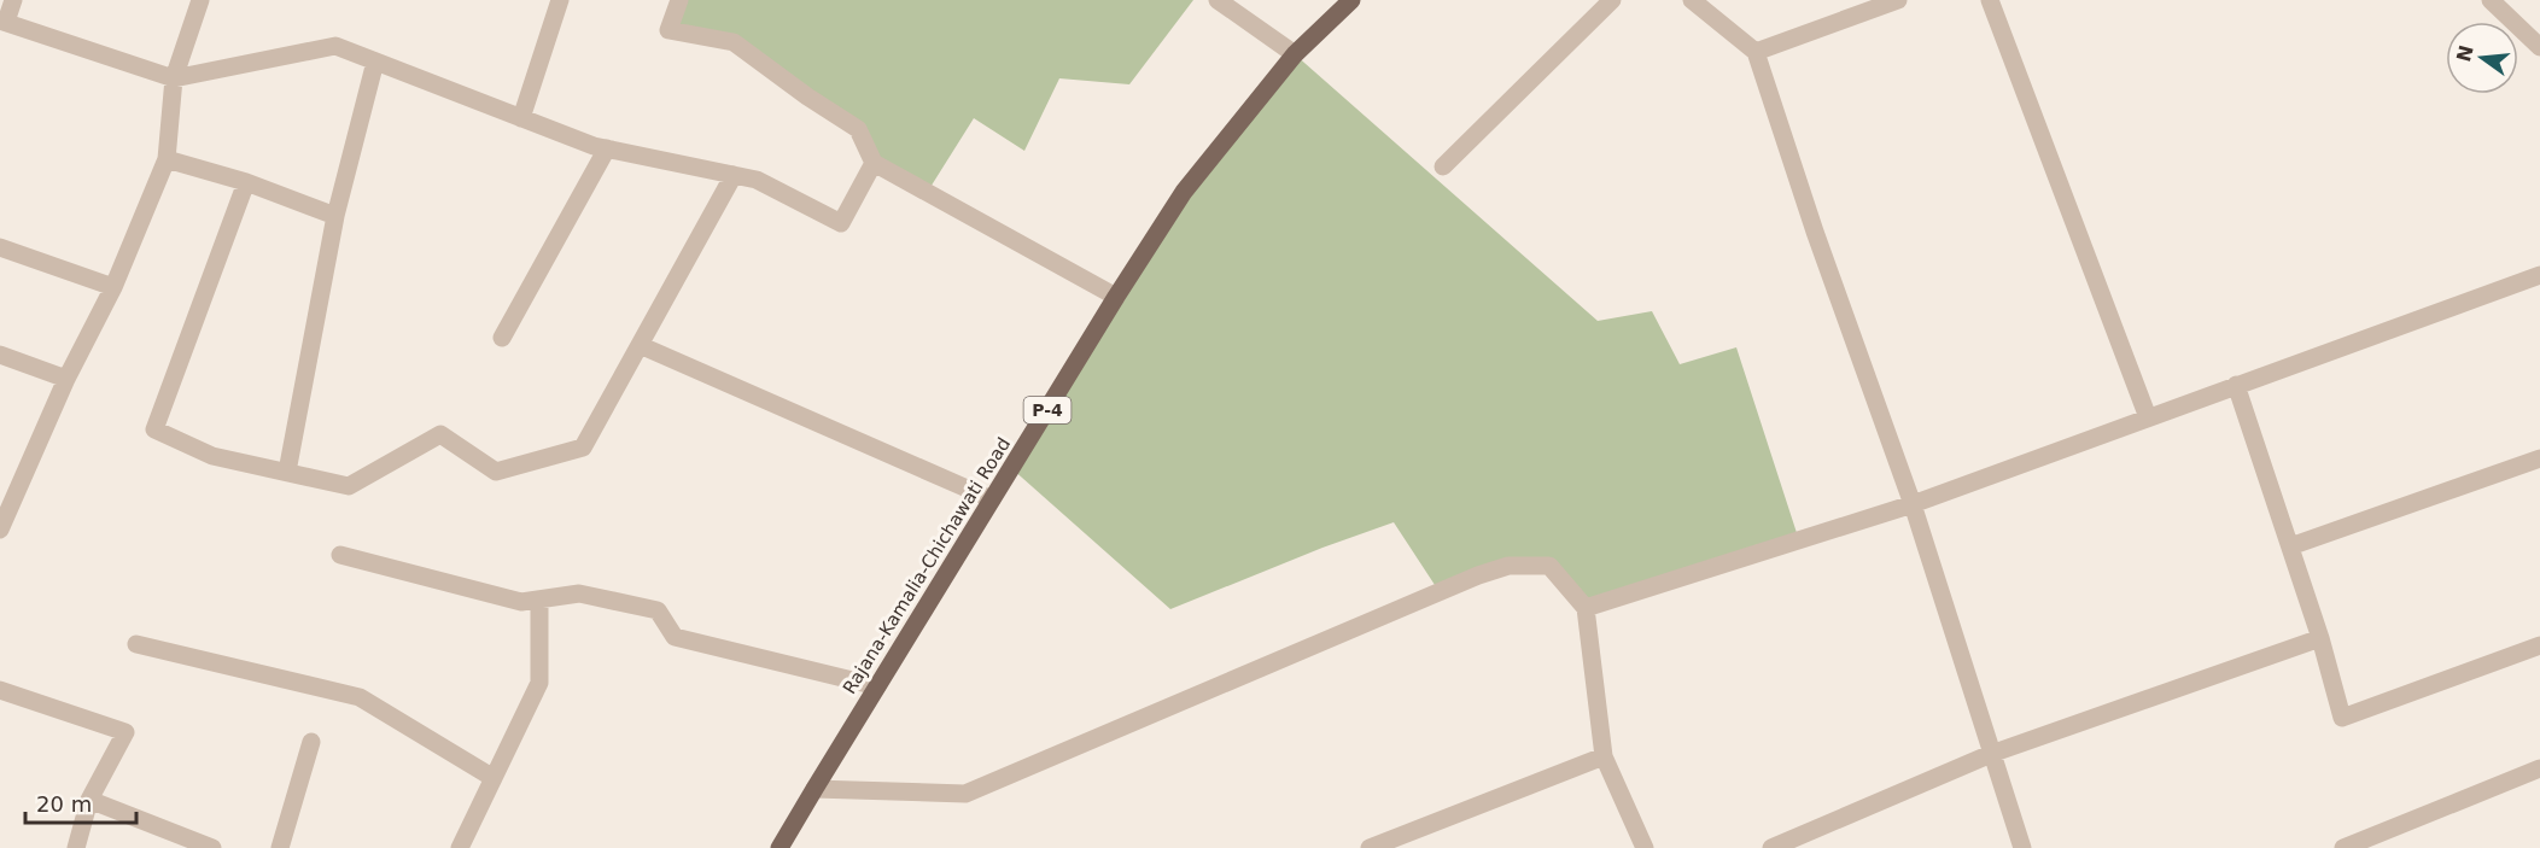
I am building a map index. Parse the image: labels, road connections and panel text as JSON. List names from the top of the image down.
{
  "streets": {
    "main road": ["P-4", "Rajana-Kamalia-Chichawati Road"]
  },
  "scale_bar": "20 m",
  "north": "left"
}
